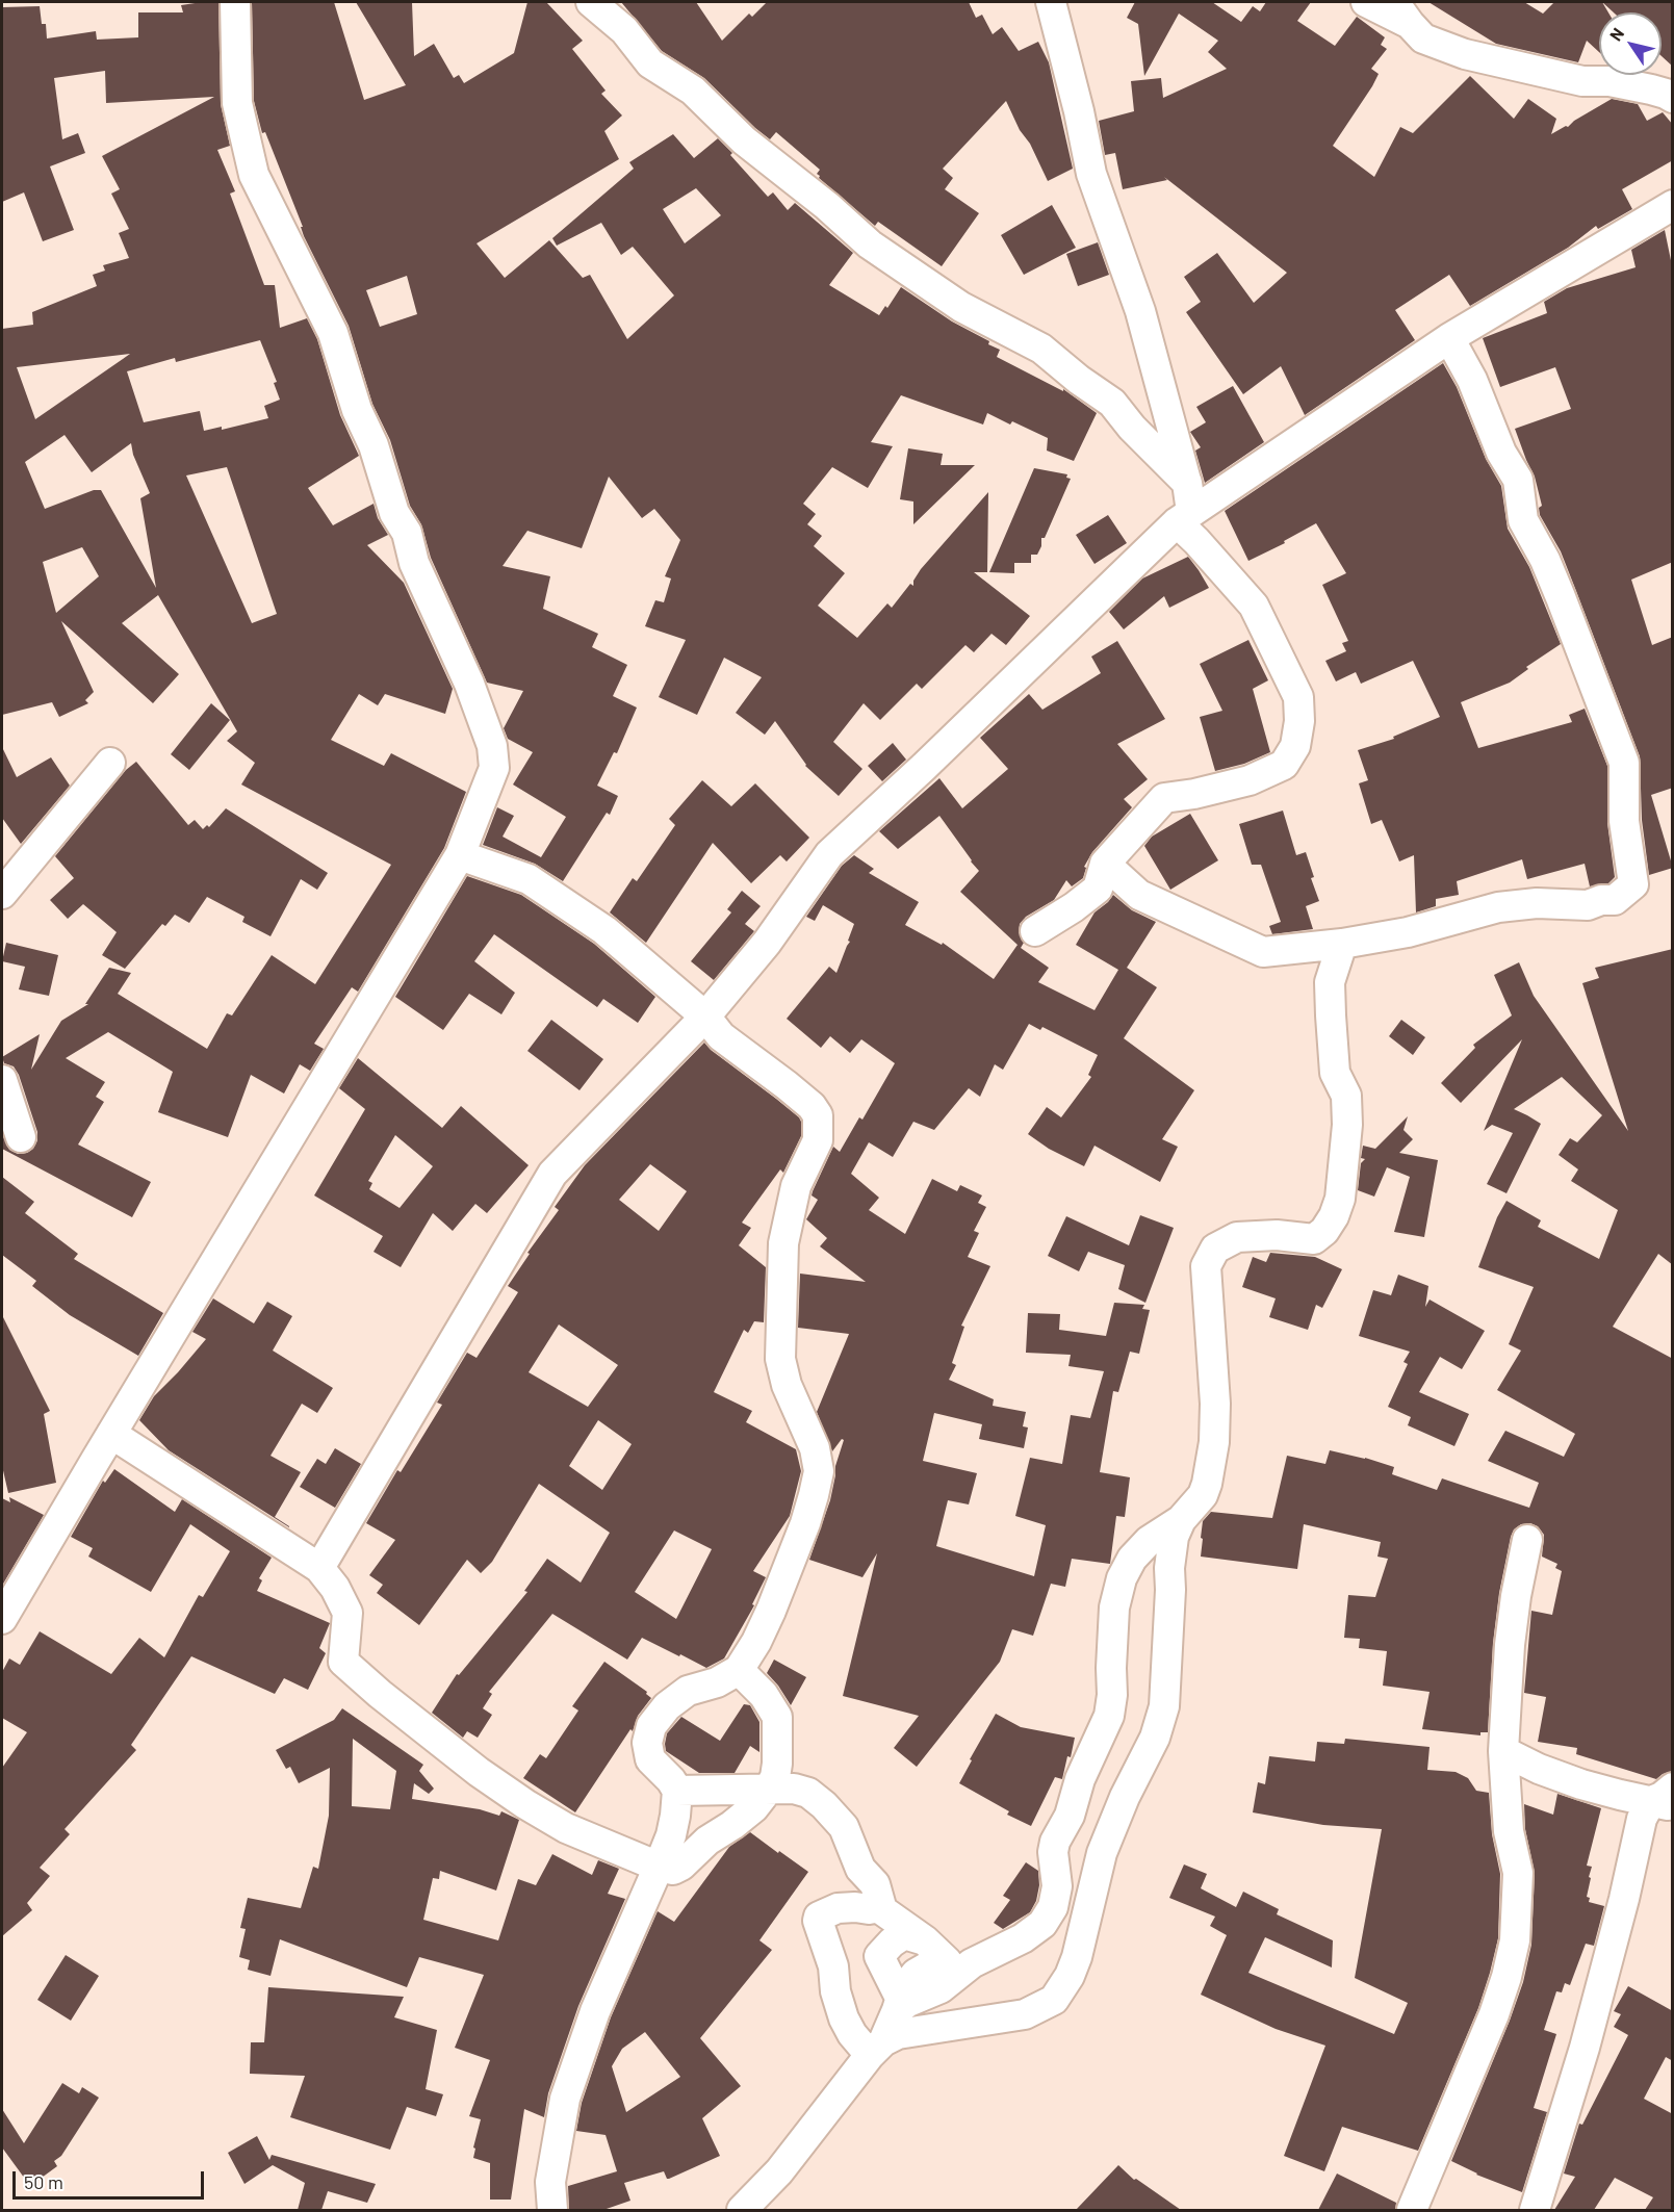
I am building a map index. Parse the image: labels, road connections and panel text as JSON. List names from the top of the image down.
{
  "scale_bar": "50 m",
  "north": "top left"
}
